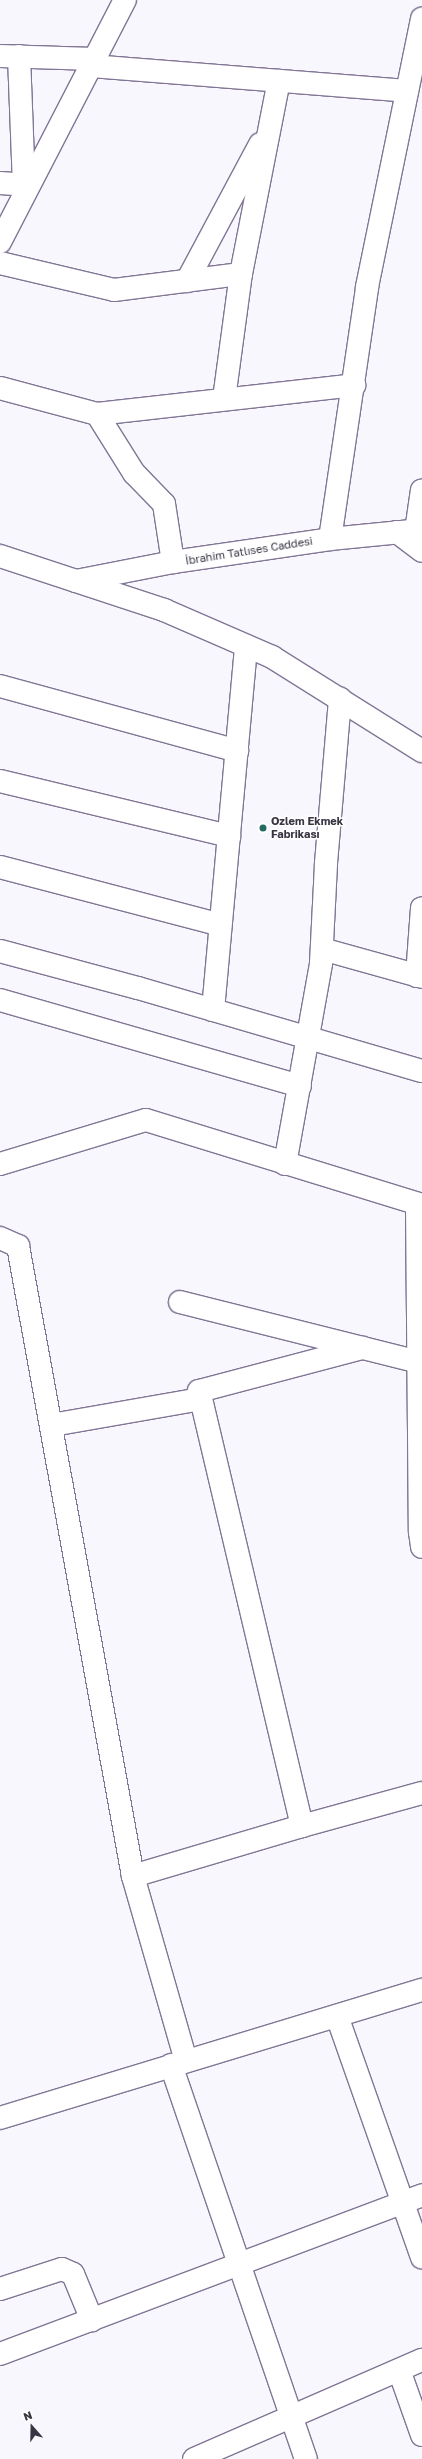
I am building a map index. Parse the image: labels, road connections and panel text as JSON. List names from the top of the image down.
{
  "streets": {
    "street": ["İbrahim Tatlıses Caddesi"]
  },
  "places": ["Ozlem Ekmek Fabrikası"],
  "north": "top"
}
